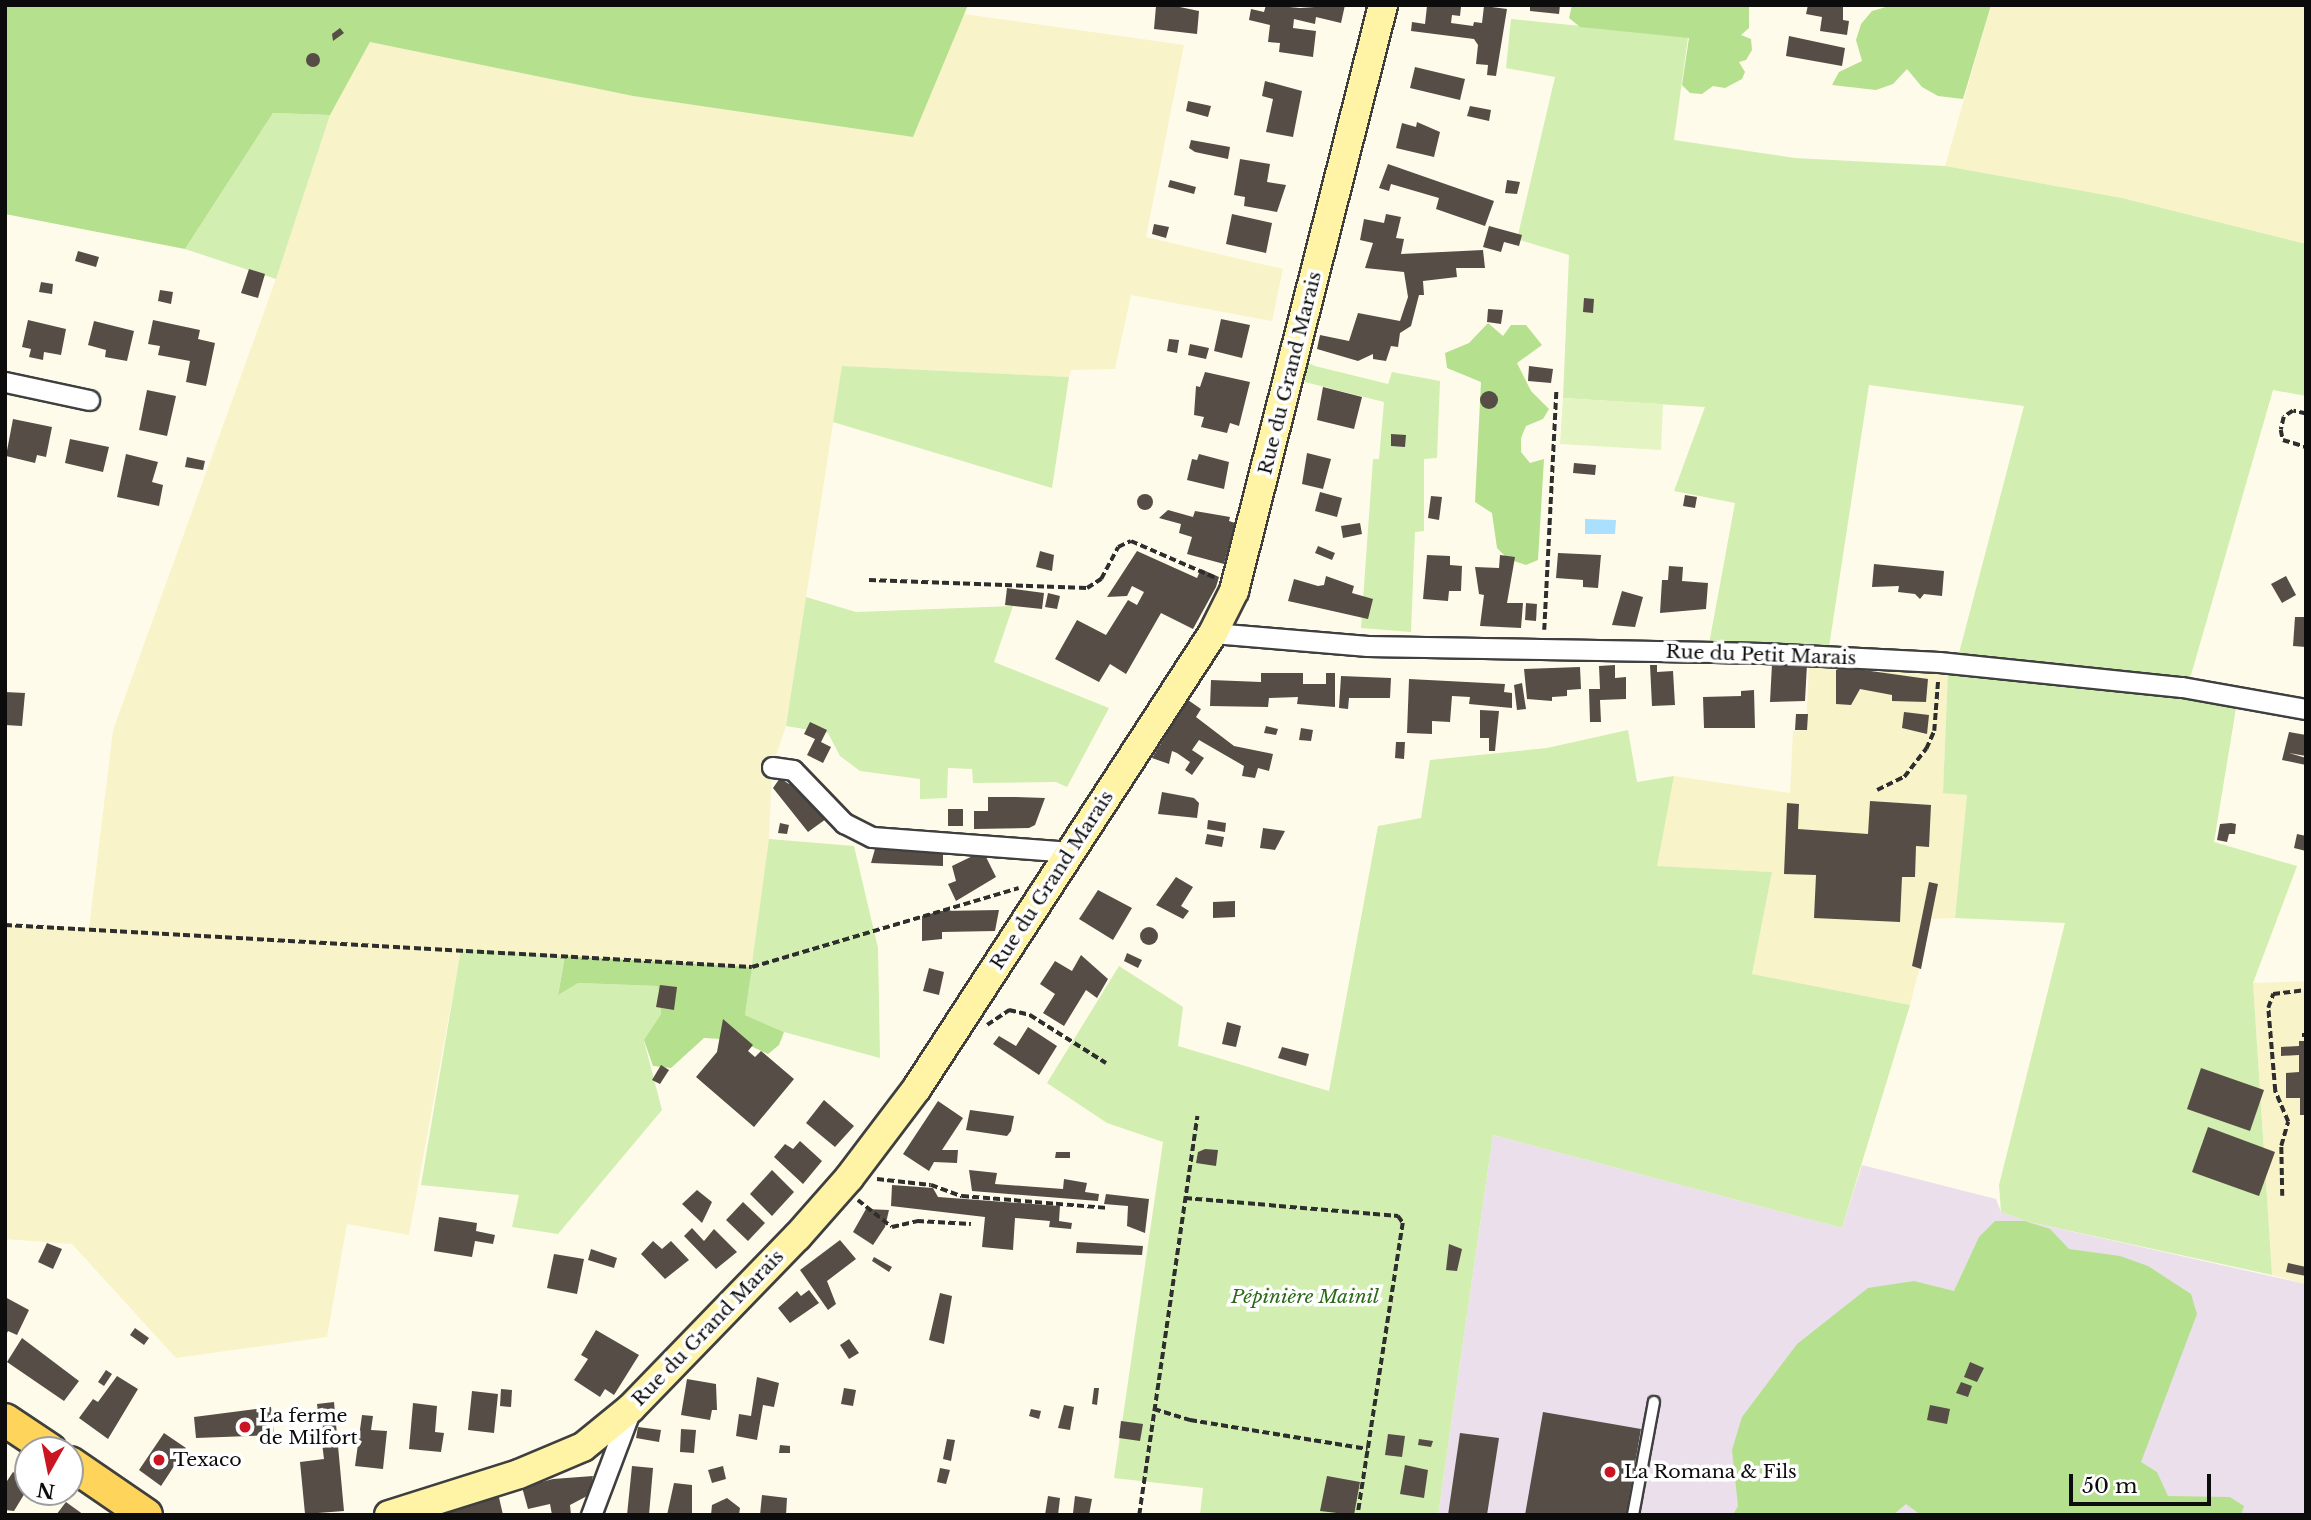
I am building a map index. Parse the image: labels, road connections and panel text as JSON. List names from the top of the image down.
{
  "streets": {
    "street": ["Rue du Grand Marais", "Rue du Petit Marais"]
  },
  "crossings": [
    ["Rue du Grand Marais", "Rue du Petit Marais"]
  ],
  "parks": ["Pépinière Mainil"],
  "places": ["La ferme de Milfort", "Texaco", "La Romana & Fils"],
  "scale_bar": "50 m",
  "north": "bottom"
}
